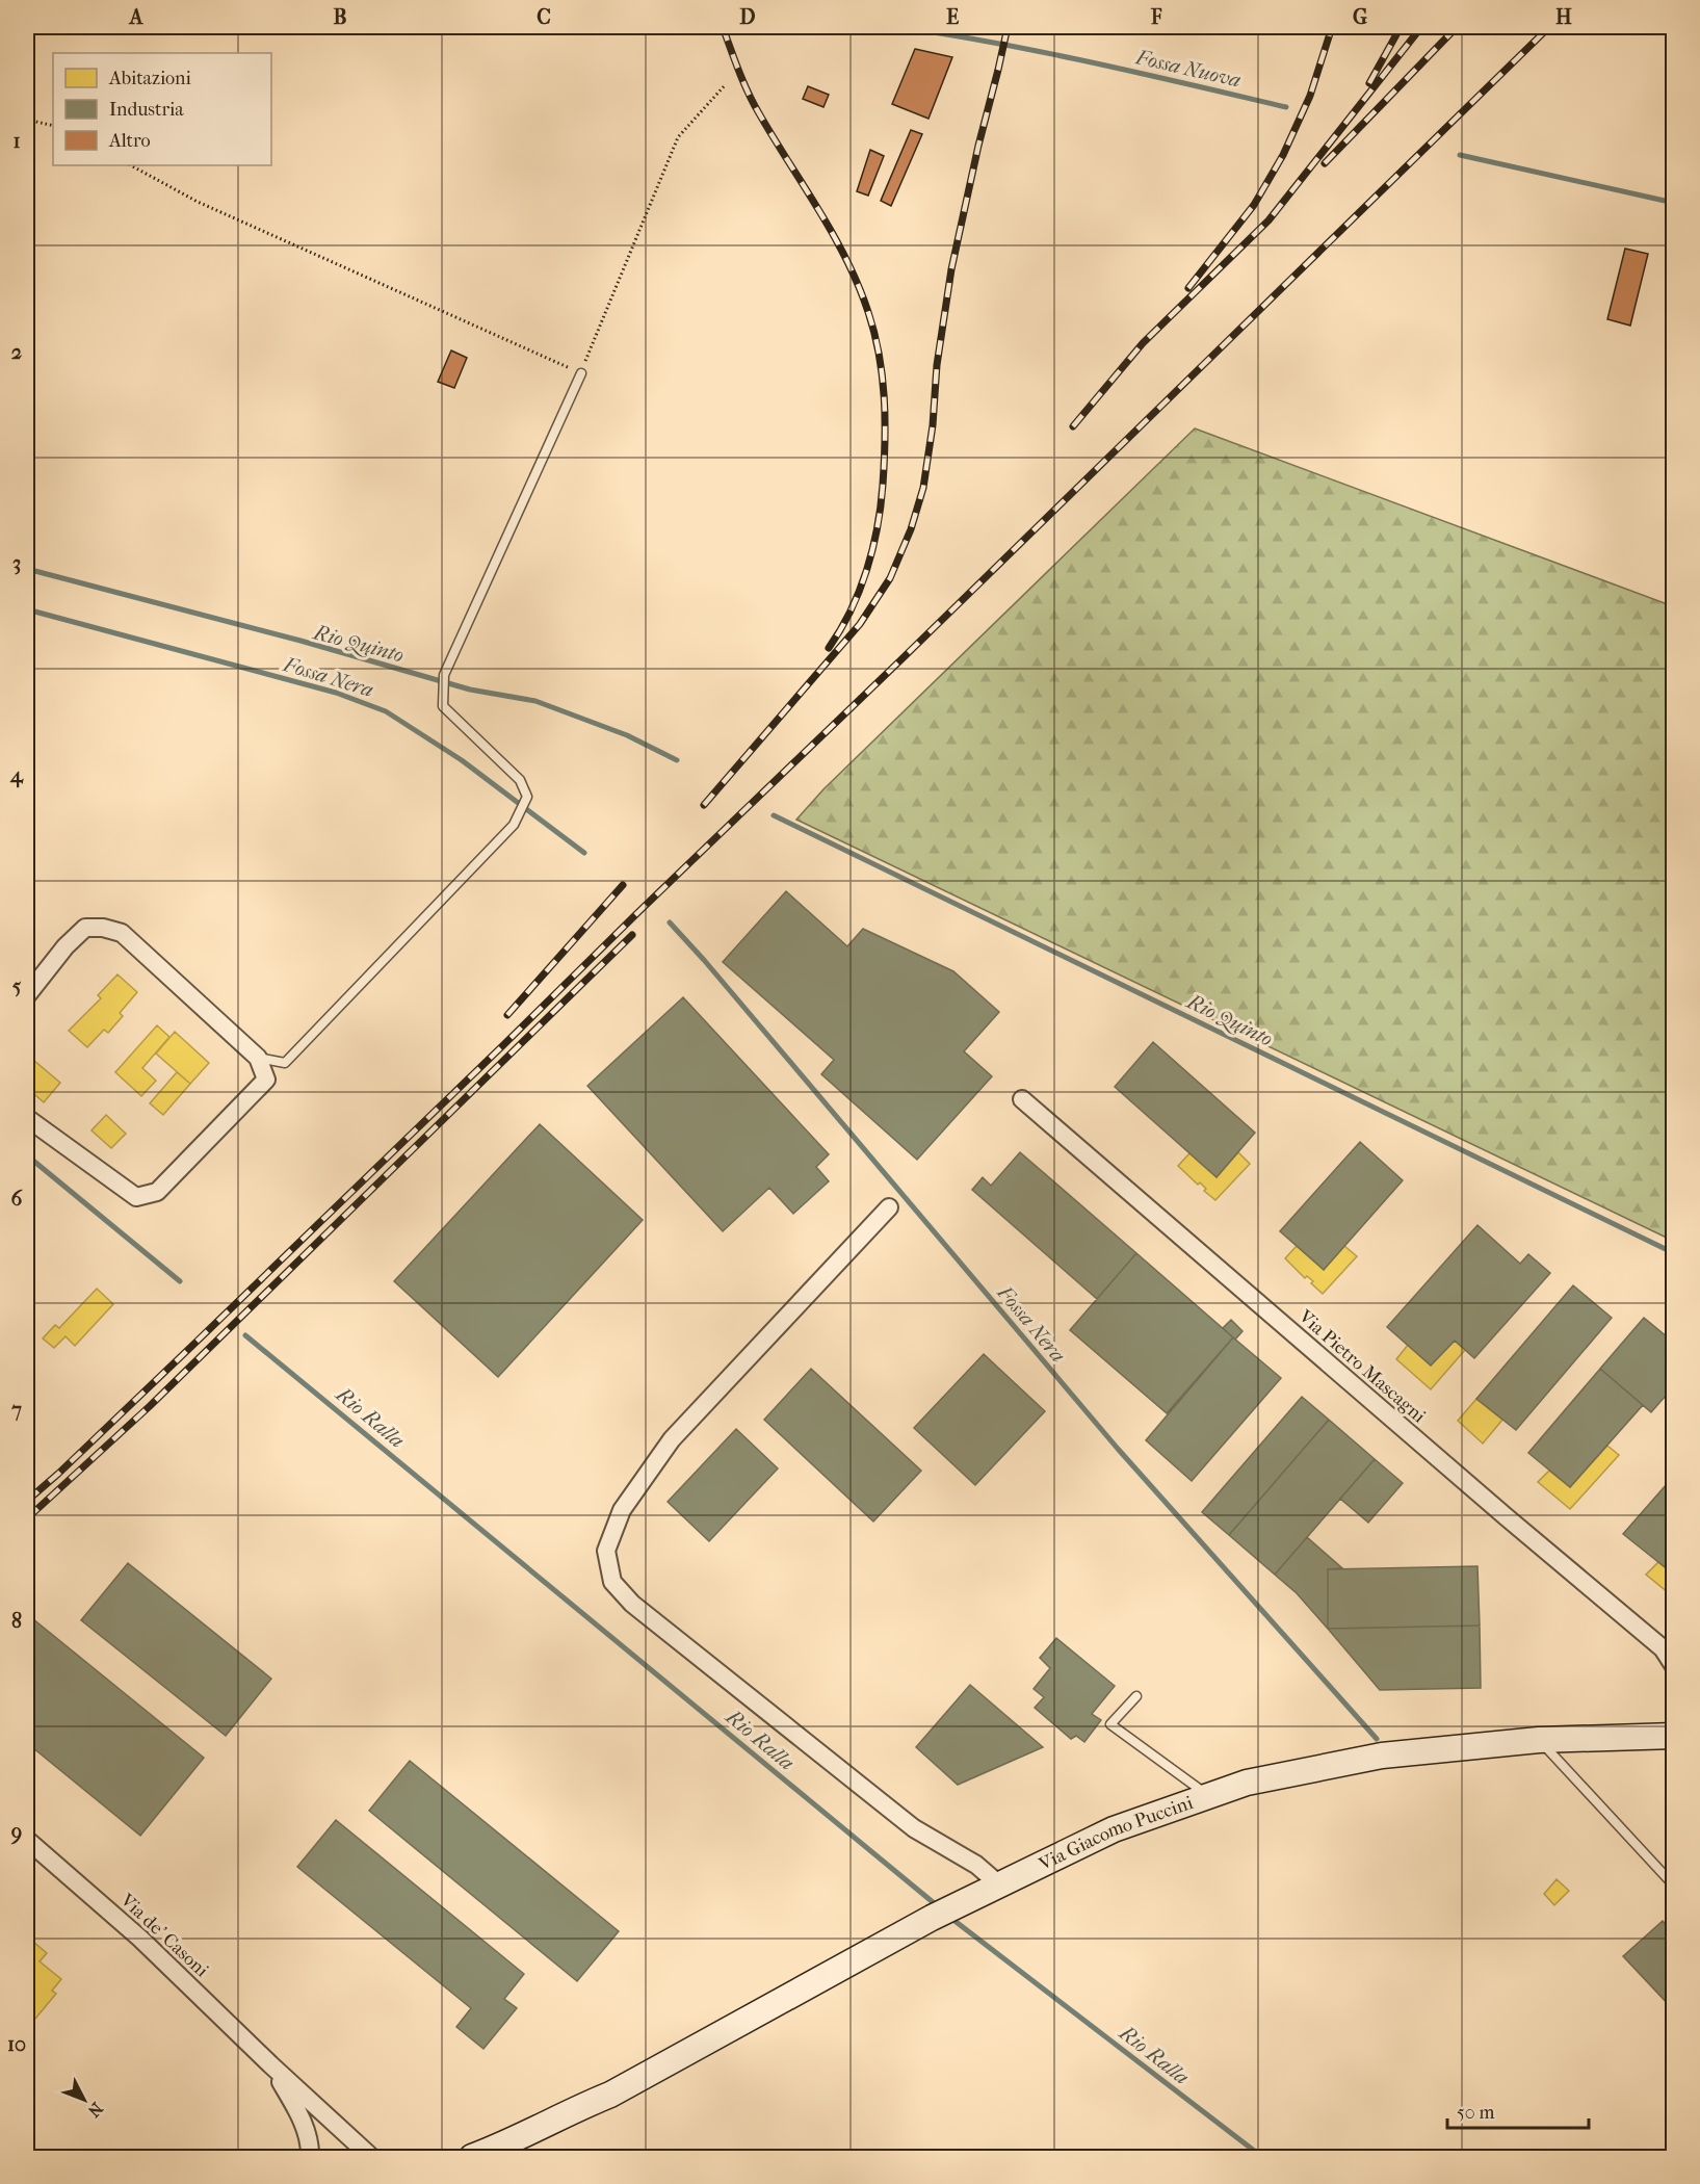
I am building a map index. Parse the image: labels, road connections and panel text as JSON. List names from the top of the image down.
{
  "streets": {
    "main road": ["Via Giacomo Puccini"],
    "street": ["Via Pietro Mascagni", "Via de' Casoni"]
  },
  "water": [
    "Fossa Nuova",
    "Rio Quinto",
    "Fossa Nera",
    "Rio Ralla"
  ],
  "legend": ["Abitazioni", "Industria", "Altro"],
  "scale_bar": "50 m",
  "north": "bottom right",
  "grid": {
    "columns": [
      "A",
      "B",
      "C",
      "D",
      "E",
      "F",
      "G",
      "H"
    ],
    "rows": [
      "1",
      "2",
      "3",
      "4",
      "5",
      "6",
      "7",
      "8",
      "9",
      "10"
    ]
  }
}
